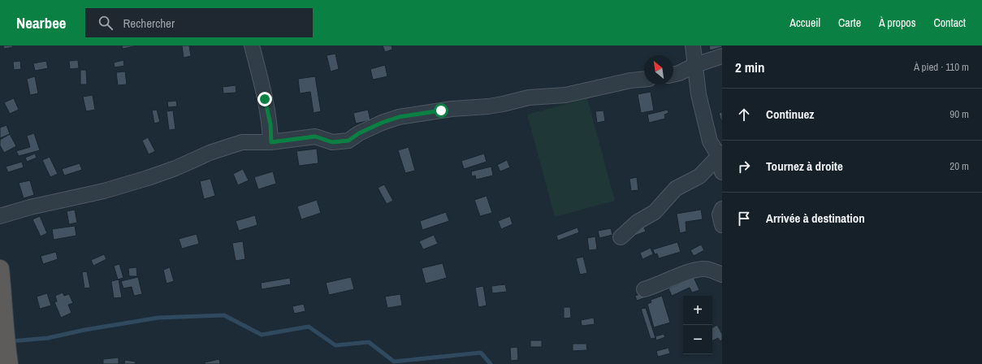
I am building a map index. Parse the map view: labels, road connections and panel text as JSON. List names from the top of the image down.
{
  "north": "top left",
  "page": {
    "header": "Nearbee",
    "search": "Rechercher",
    "nav": [
      "Accueil",
      "Carte",
      "À propos",
      "Contact"
    ],
    "heading": ["2 min", "À pied · 110 m"],
    "list": [
      ["Continuez", "90 m"],
      ["Tournez à droite", "20 m"],
      "Arrivée à destination"
    ],
    "map_buttons": ["+", "−"]
  }
}
